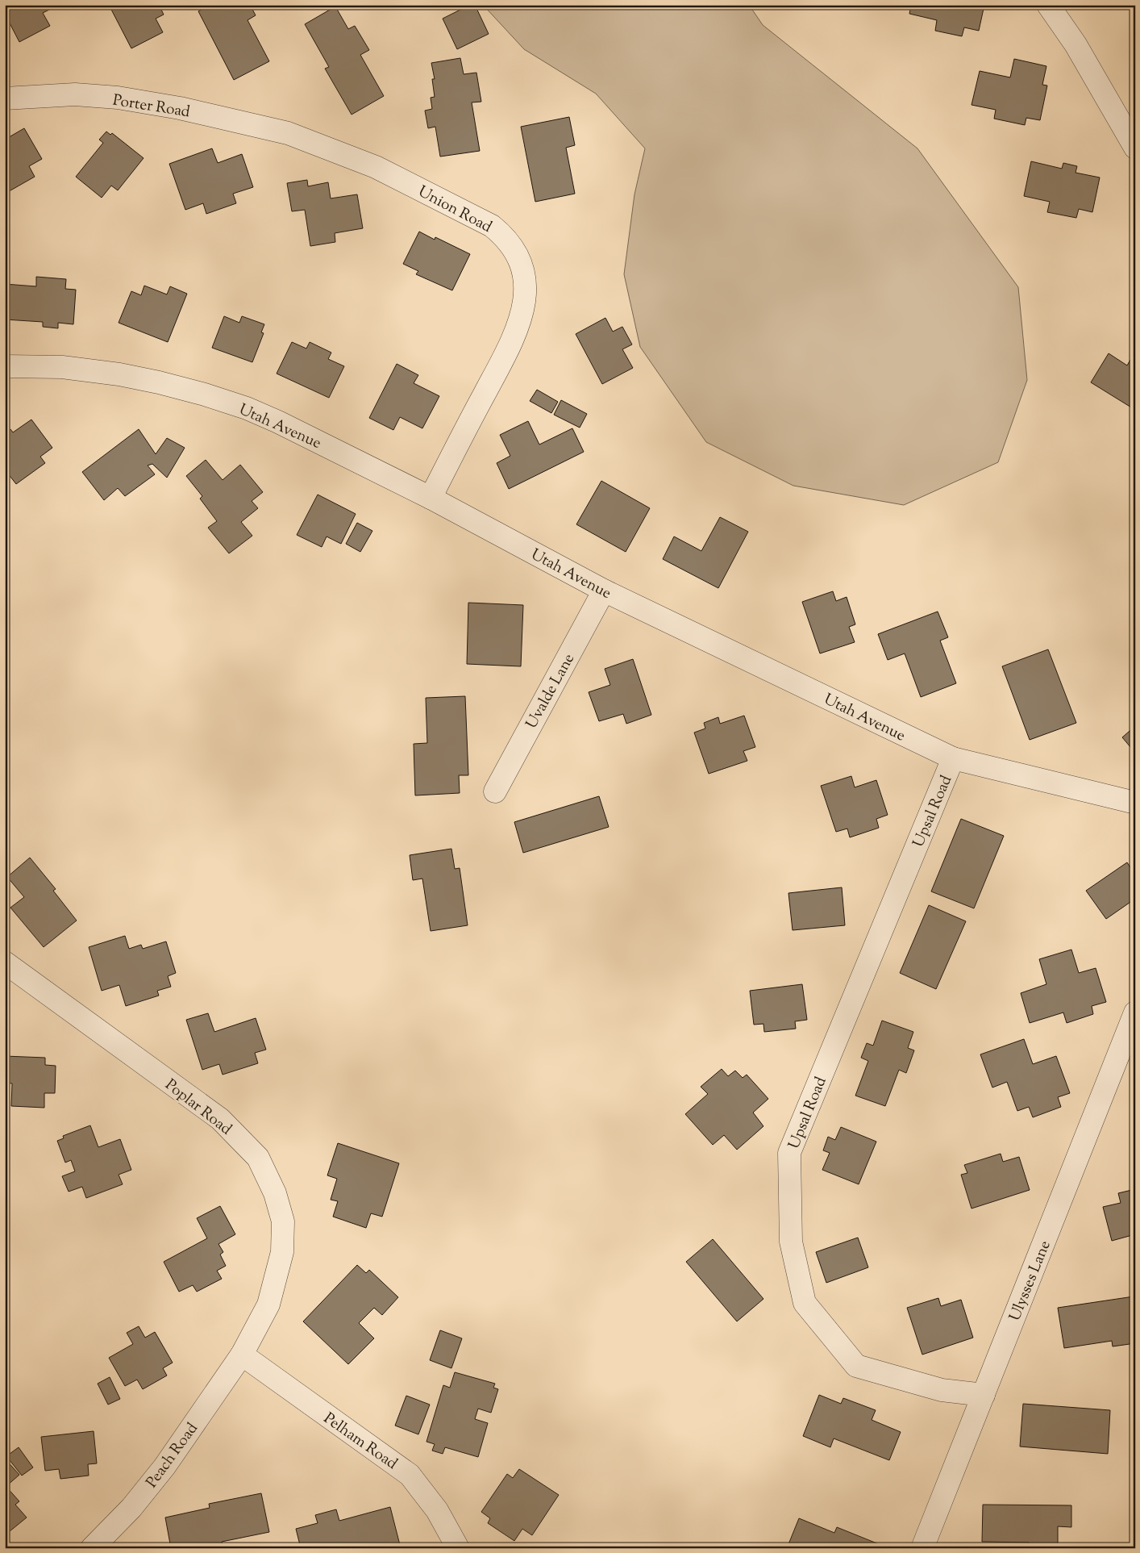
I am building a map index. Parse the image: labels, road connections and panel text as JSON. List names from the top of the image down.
{
  "streets": {
    "street": [
      "Porter Road",
      "Union Road",
      "Utah Avenue",
      "Uvalde Lane",
      "Upsal Road",
      "Poplar Road",
      "Ulysses Lane",
      "Pelham Road",
      "Peach Road"
    ]
  },
  "crossings": [
    ["Porter Road", "Union Road"],
    ["Union Road", "Utah Avenue"],
    ["Utah Avenue", "Uvalde Lane"],
    ["Utah Avenue", "Upsal Road"],
    ["Upsal Road", "Ulysses Lane"],
    ["Poplar Road", "Pelham Road"],
    ["Poplar Road", "Peach Road"],
    ["Pelham Road", "Peach Road"]
  ]
}
